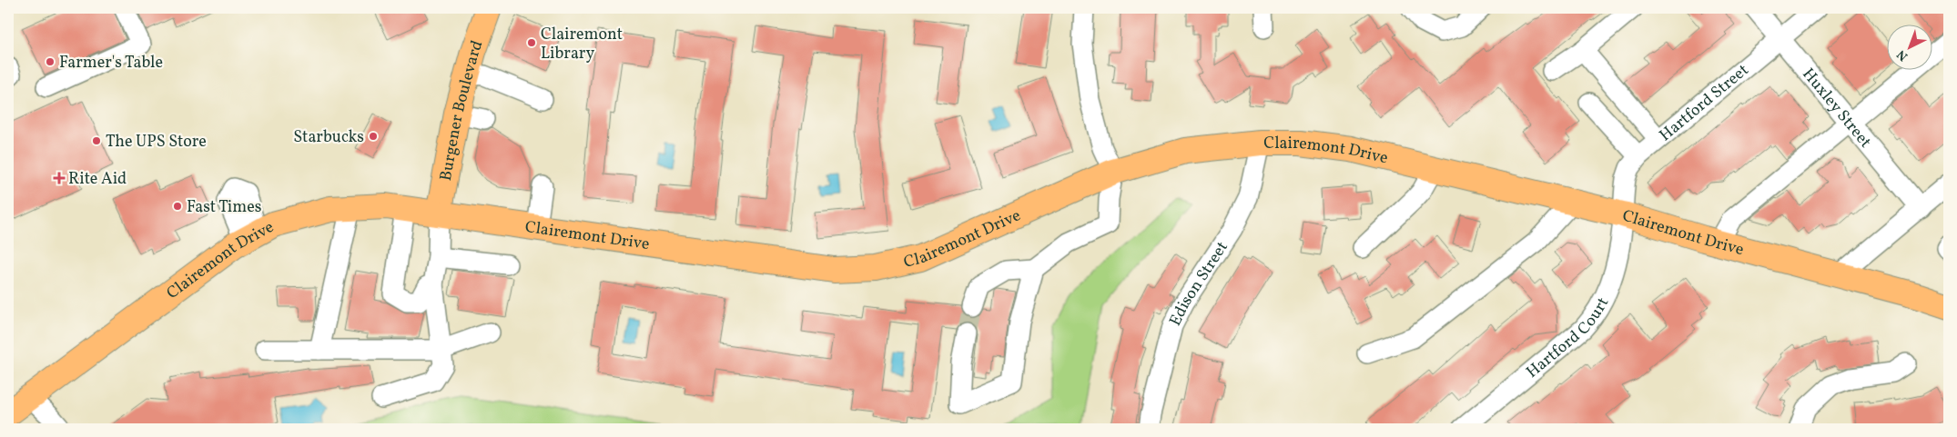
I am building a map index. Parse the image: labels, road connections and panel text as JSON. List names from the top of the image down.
{
  "streets": {
    "main road": ["Burgener Boulevard", "Clairemont Drive"],
    "street": [
      "Hartford Street",
      "Huxley Street",
      "Edison Street",
      "Hartford Court"
    ]
  },
  "crossings": [
    ["Hartford Street", "Huxley Street"],
    ["Hartford Street", "Clairemont Drive"],
    ["Hartford Street", "Hartford Court"],
    ["Burgener Boulevard", "Clairemont Drive"],
    ["Clairemont Drive", "Edison Street"],
    ["Clairemont Drive", "Hartford Court"]
  ],
  "places": {
    "other": [
      "Clairemont Library",
      "Farmer's Table",
      "Starbucks",
      "The UPS Store",
      "Fast Times"
    ],
    "health": ["Rite Aid"]
  },
  "north": "bottom left"
}
